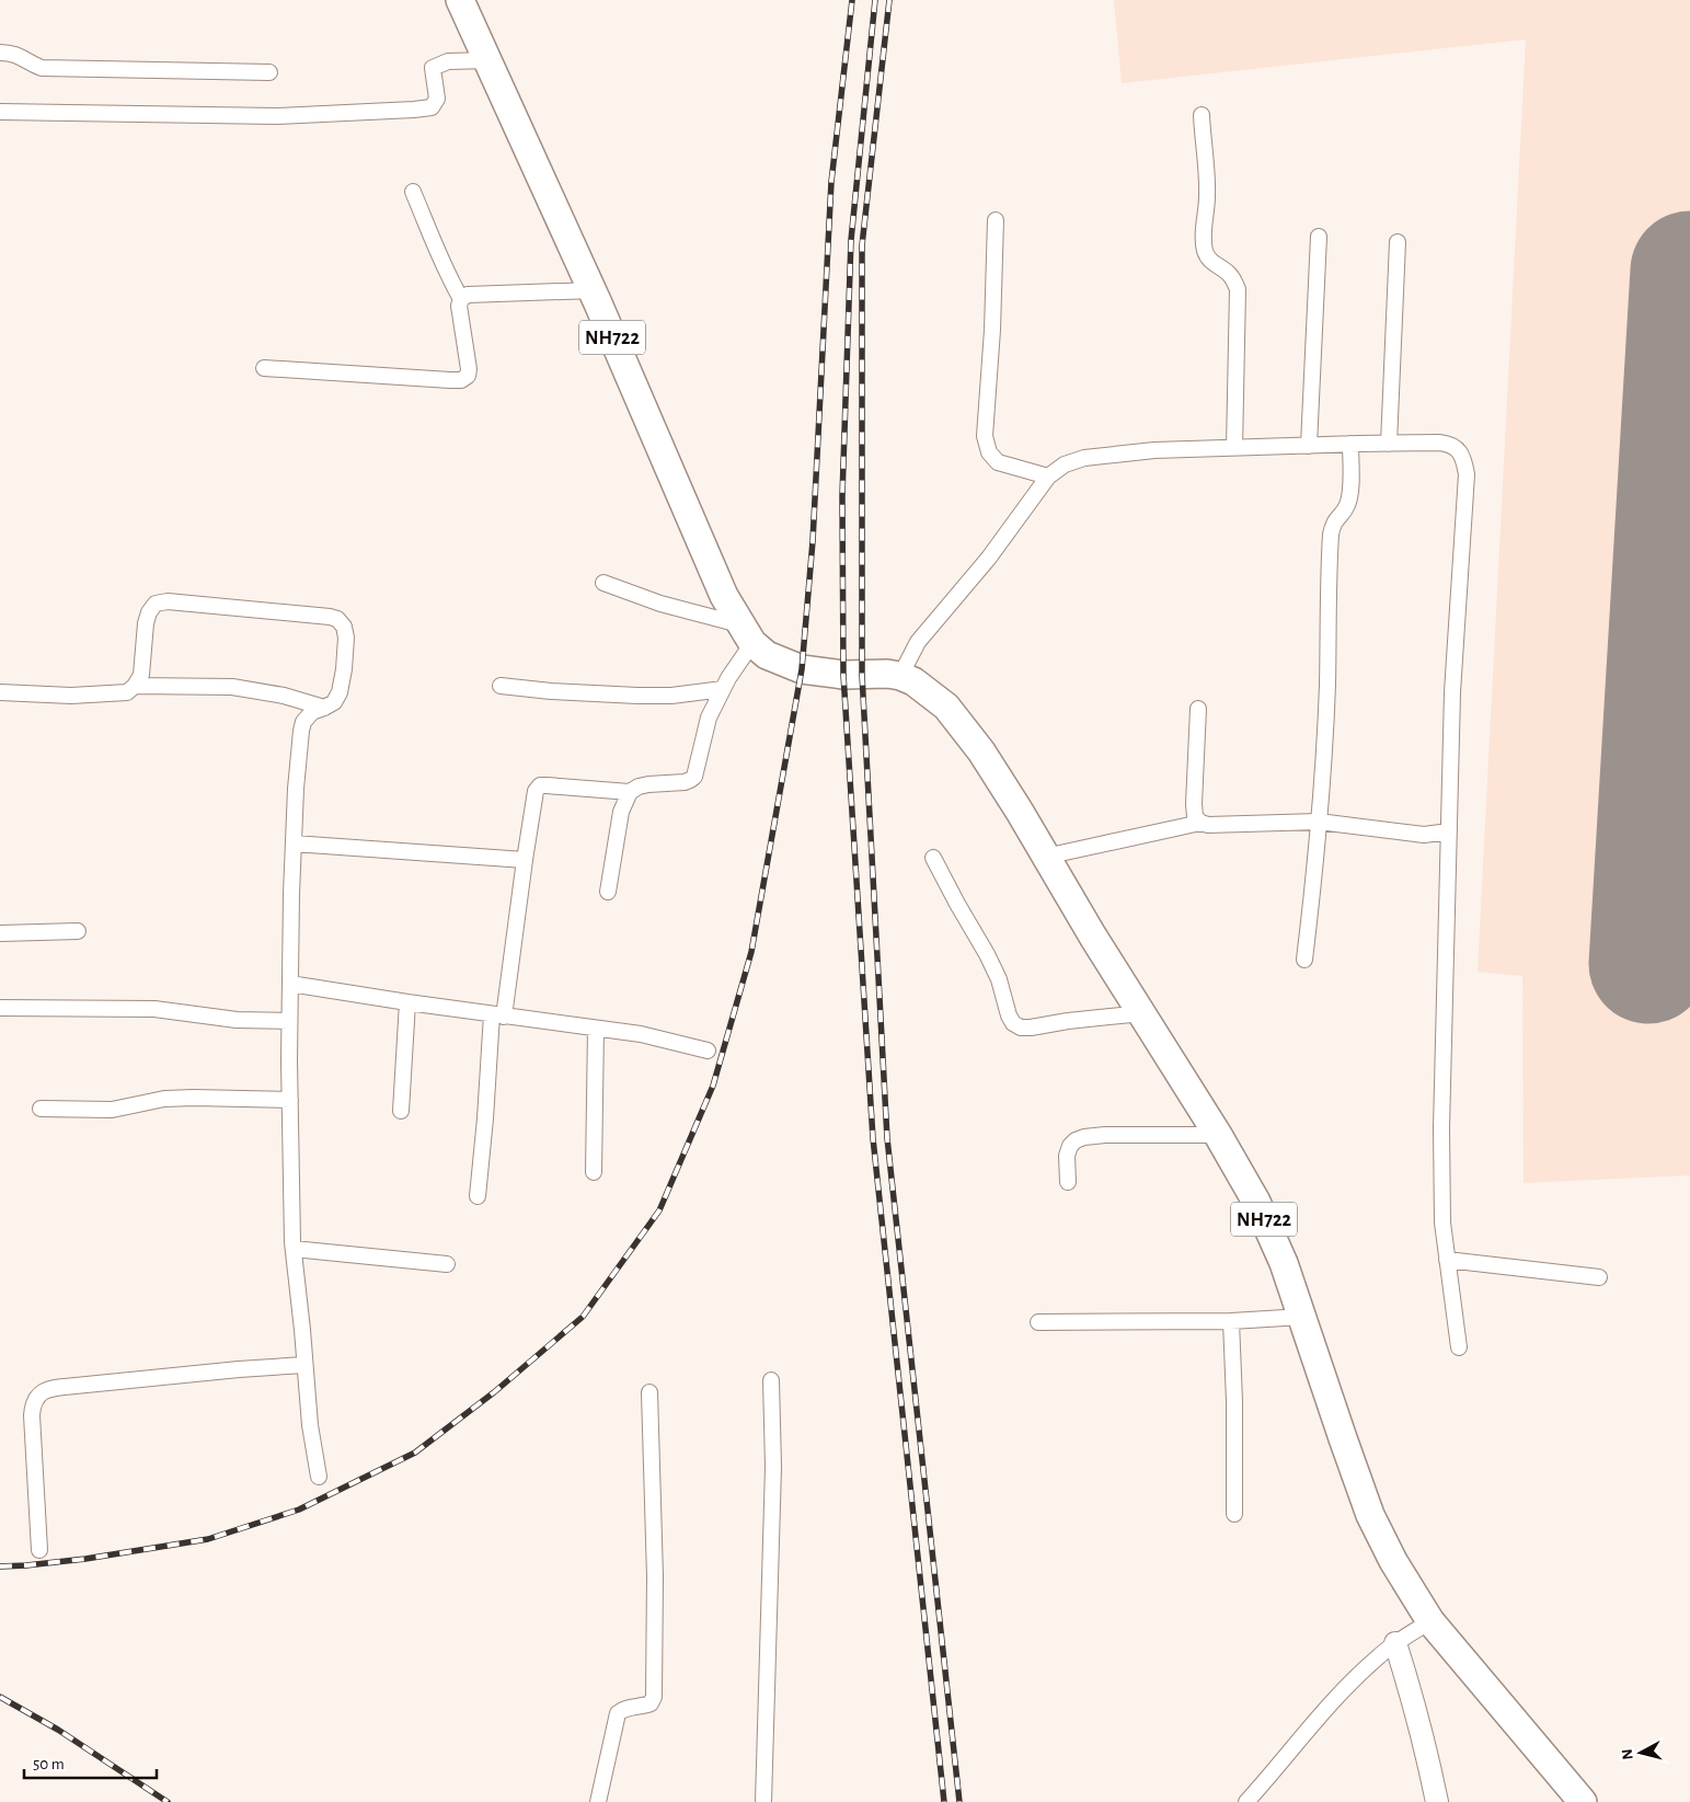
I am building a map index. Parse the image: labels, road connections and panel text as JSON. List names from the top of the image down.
{
  "streets": {
    "highway": ["NH722"]
  },
  "scale_bar": "50 m",
  "north": "left"
}
